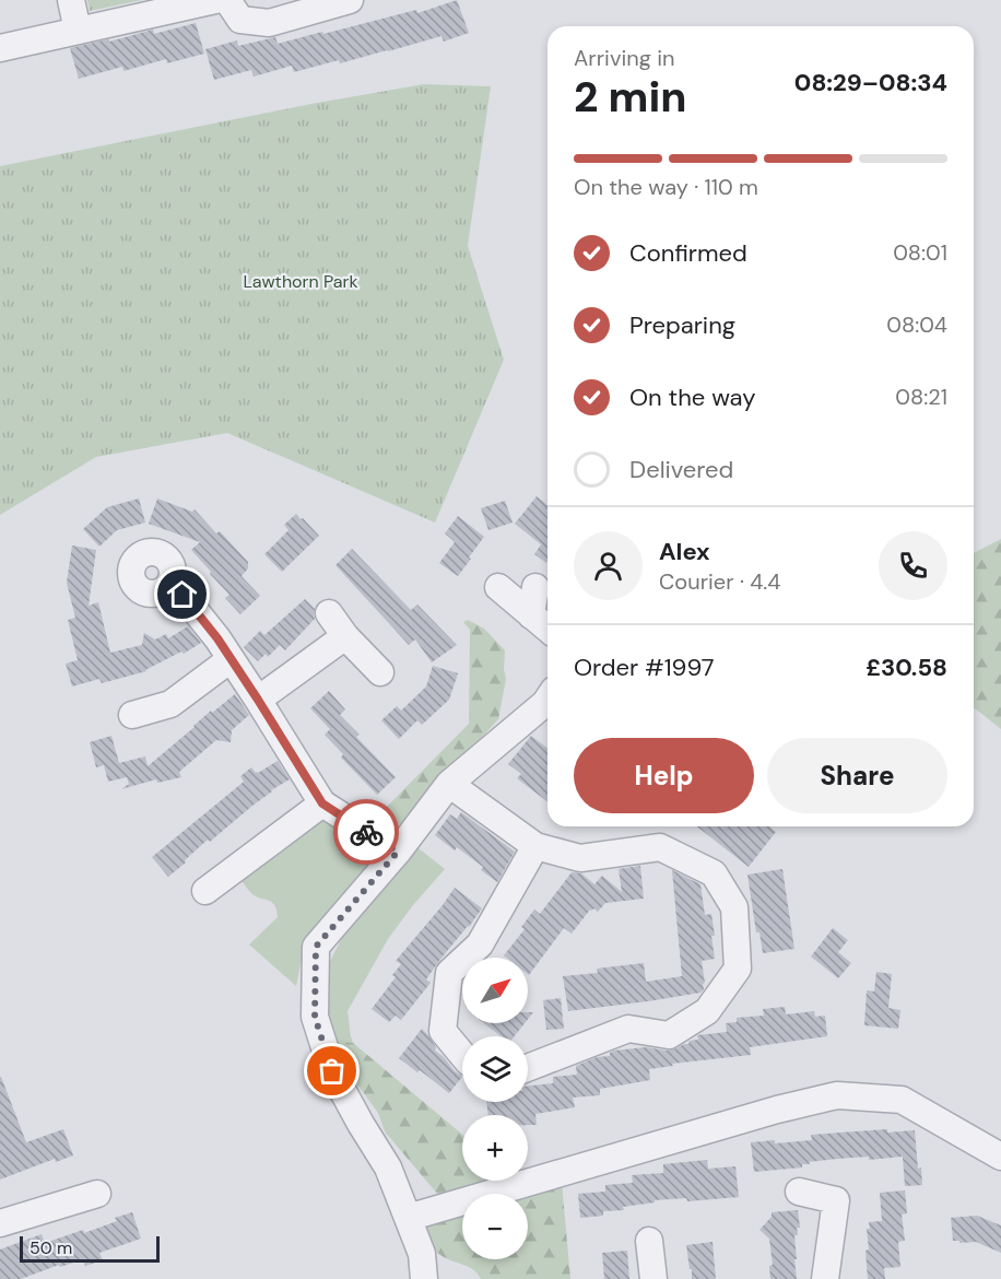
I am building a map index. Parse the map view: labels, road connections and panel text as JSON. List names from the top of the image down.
{
  "parks": ["Lawthorn Park"],
  "scale_bar": "50 m",
  "north": "top right",
  "page": {
    "heading": ["2 min", "Arriving in", "08:29–08:34"],
    "panel": [
      "Alex",
      "Courier · 4.4",
      "Order #1997",
      "£30.58"
    ],
    "bar": "On the way · 110 m",
    "list": [
      ["Confirmed", "08:01"],
      ["Preparing", "08:04"],
      ["On the way", "08:21"],
      "Delivered"
    ],
    "buttons": ["Help", "Share"],
    "map_buttons": ["+", "−"],
    "scale": "50 m"
  }
}
